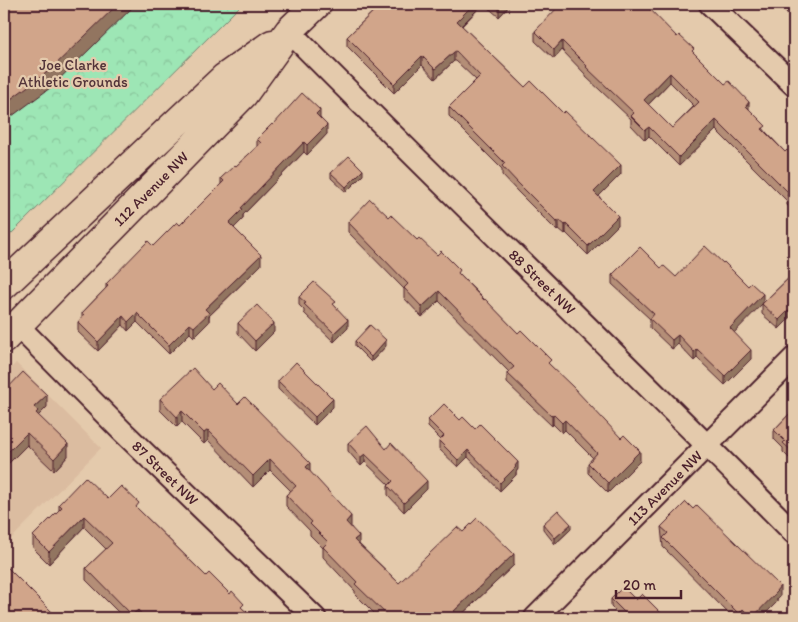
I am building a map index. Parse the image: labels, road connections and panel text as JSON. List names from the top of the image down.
{
  "streets": {
    "main road": ["112 Avenue NW"],
    "street": ["88 Street NW", "87 Street NW", "113 Avenue NW"]
  },
  "crossings": [
    ["112 Avenue NW", "88 Street NW"],
    ["112 Avenue NW", "87 Street NW"],
    ["88 Street NW", "113 Avenue NW"]
  ],
  "parks": ["Joe Clarke Athletic Grounds"],
  "scale_bar": "20 m"
}
